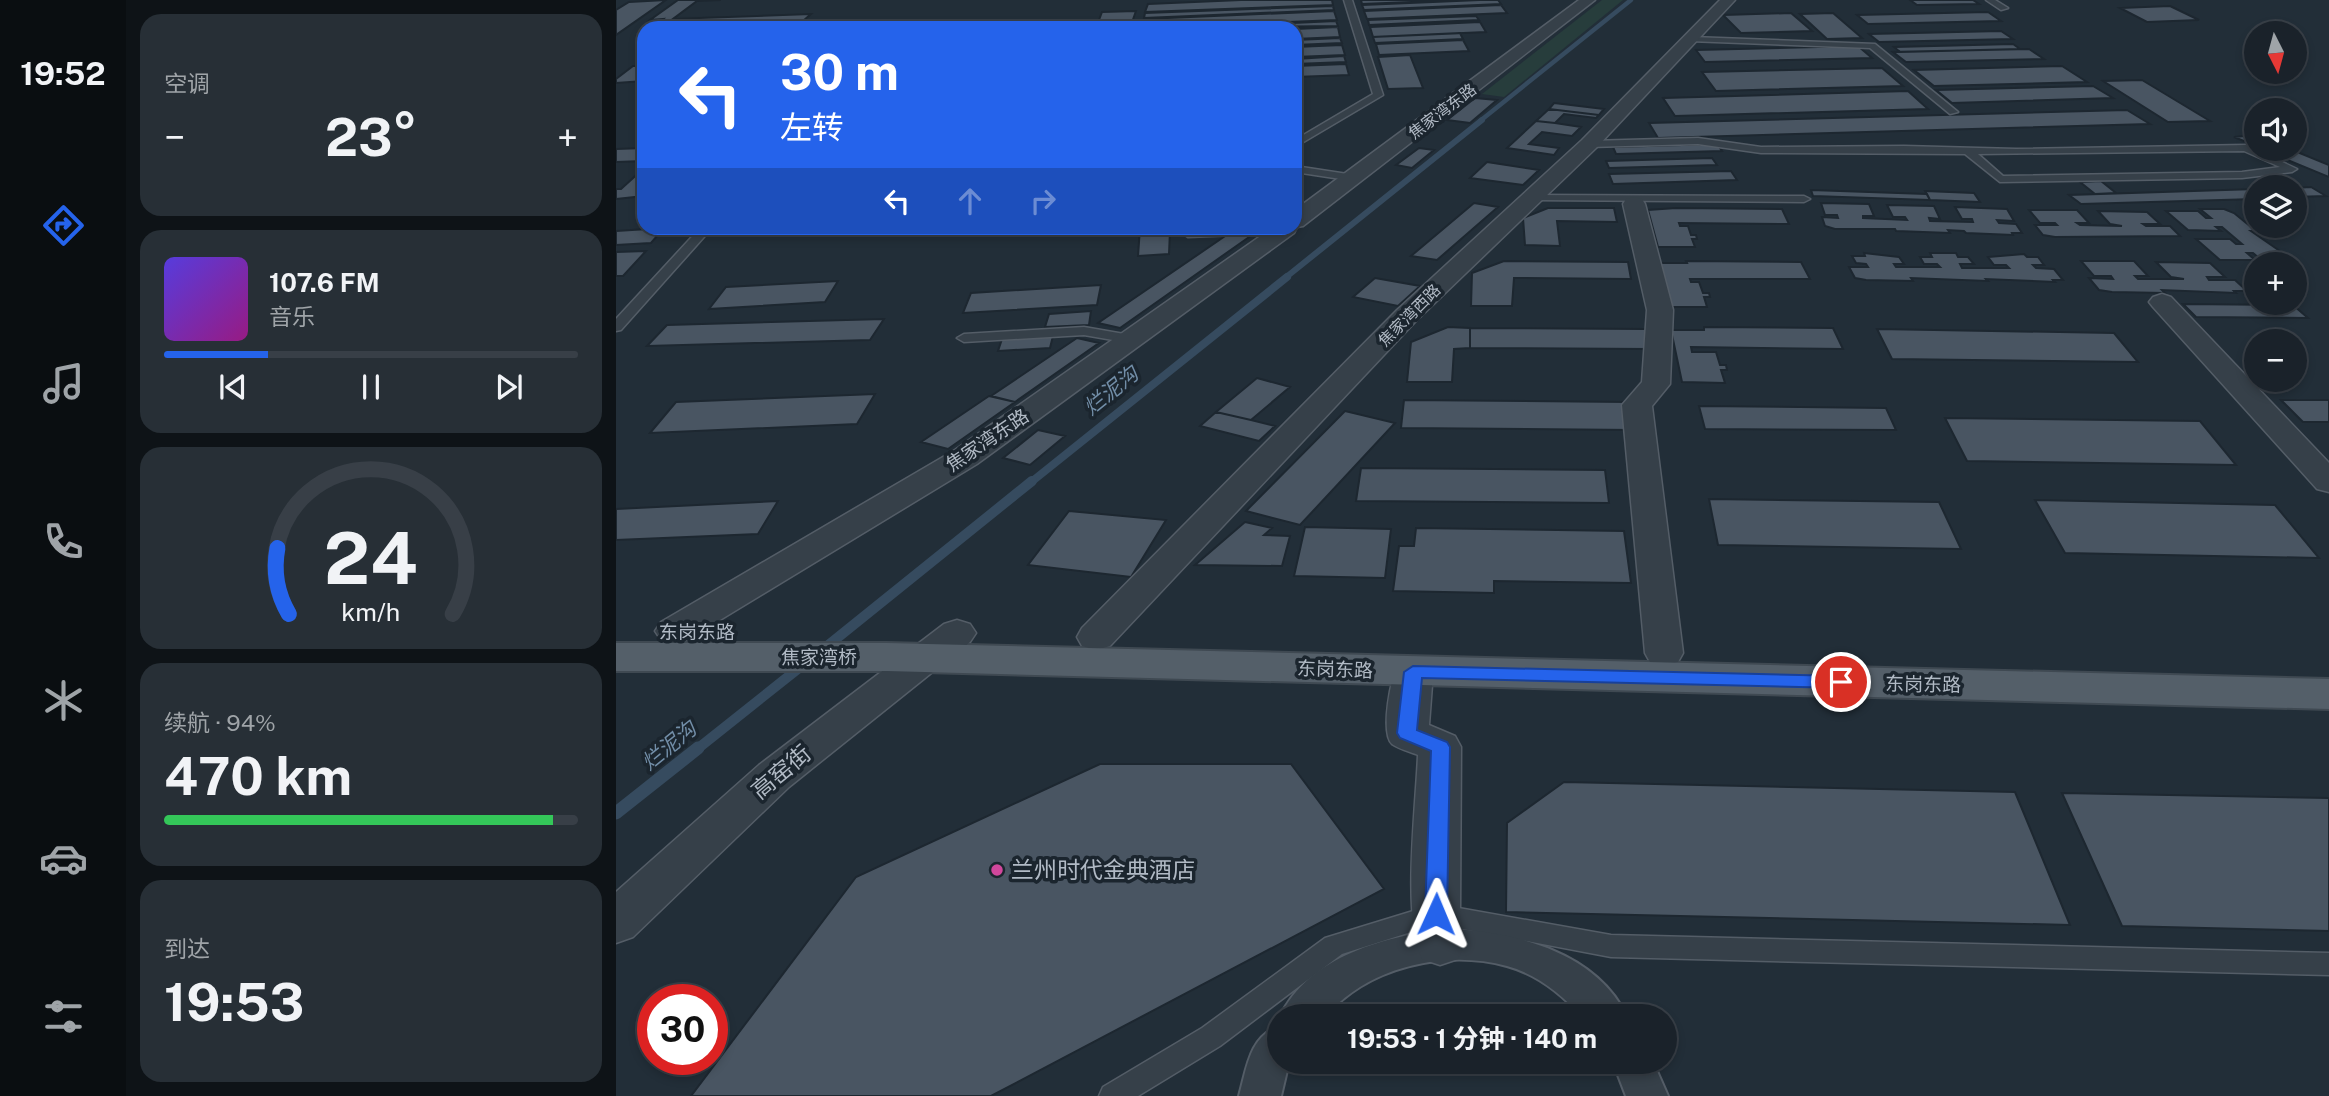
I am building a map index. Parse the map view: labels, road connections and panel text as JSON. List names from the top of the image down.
{
  "streets": {
    "main road": ["东岗东路", "焦家湾桥"],
    "street": ["焦家湾东路", "焦家湾西路", "高窑街"]
  },
  "crossings": [
    ["焦家湾东路", "东岗东路"],
    ["焦家湾西路", "东岗东路"],
    ["东岗东路", "焦家湾桥"],
    ["东岗东路", "高窑街"],
    ["焦家湾桥", "高窑街"]
  ],
  "water": ["烂泥沟"],
  "places": ["兰州时代金典酒店"],
  "north": "bottom",
  "page": {
    "tabs": "19:52",
    "tile": [
      "空调",
      ["续航 · 94%", "470 km"],
      ["到达", "19:53"]
    ],
    "map_buttons": ["+", "−"],
    "turn": ["30 m", "左转"],
    "heat": ["−", "23°", "+"],
    "song": ["107.6 FM", "音乐"],
    "limit": "30",
    "trip": "19:53 · 1 分钟 · 140 m",
    "gauge": ["24", "km/h"]
  }
}
